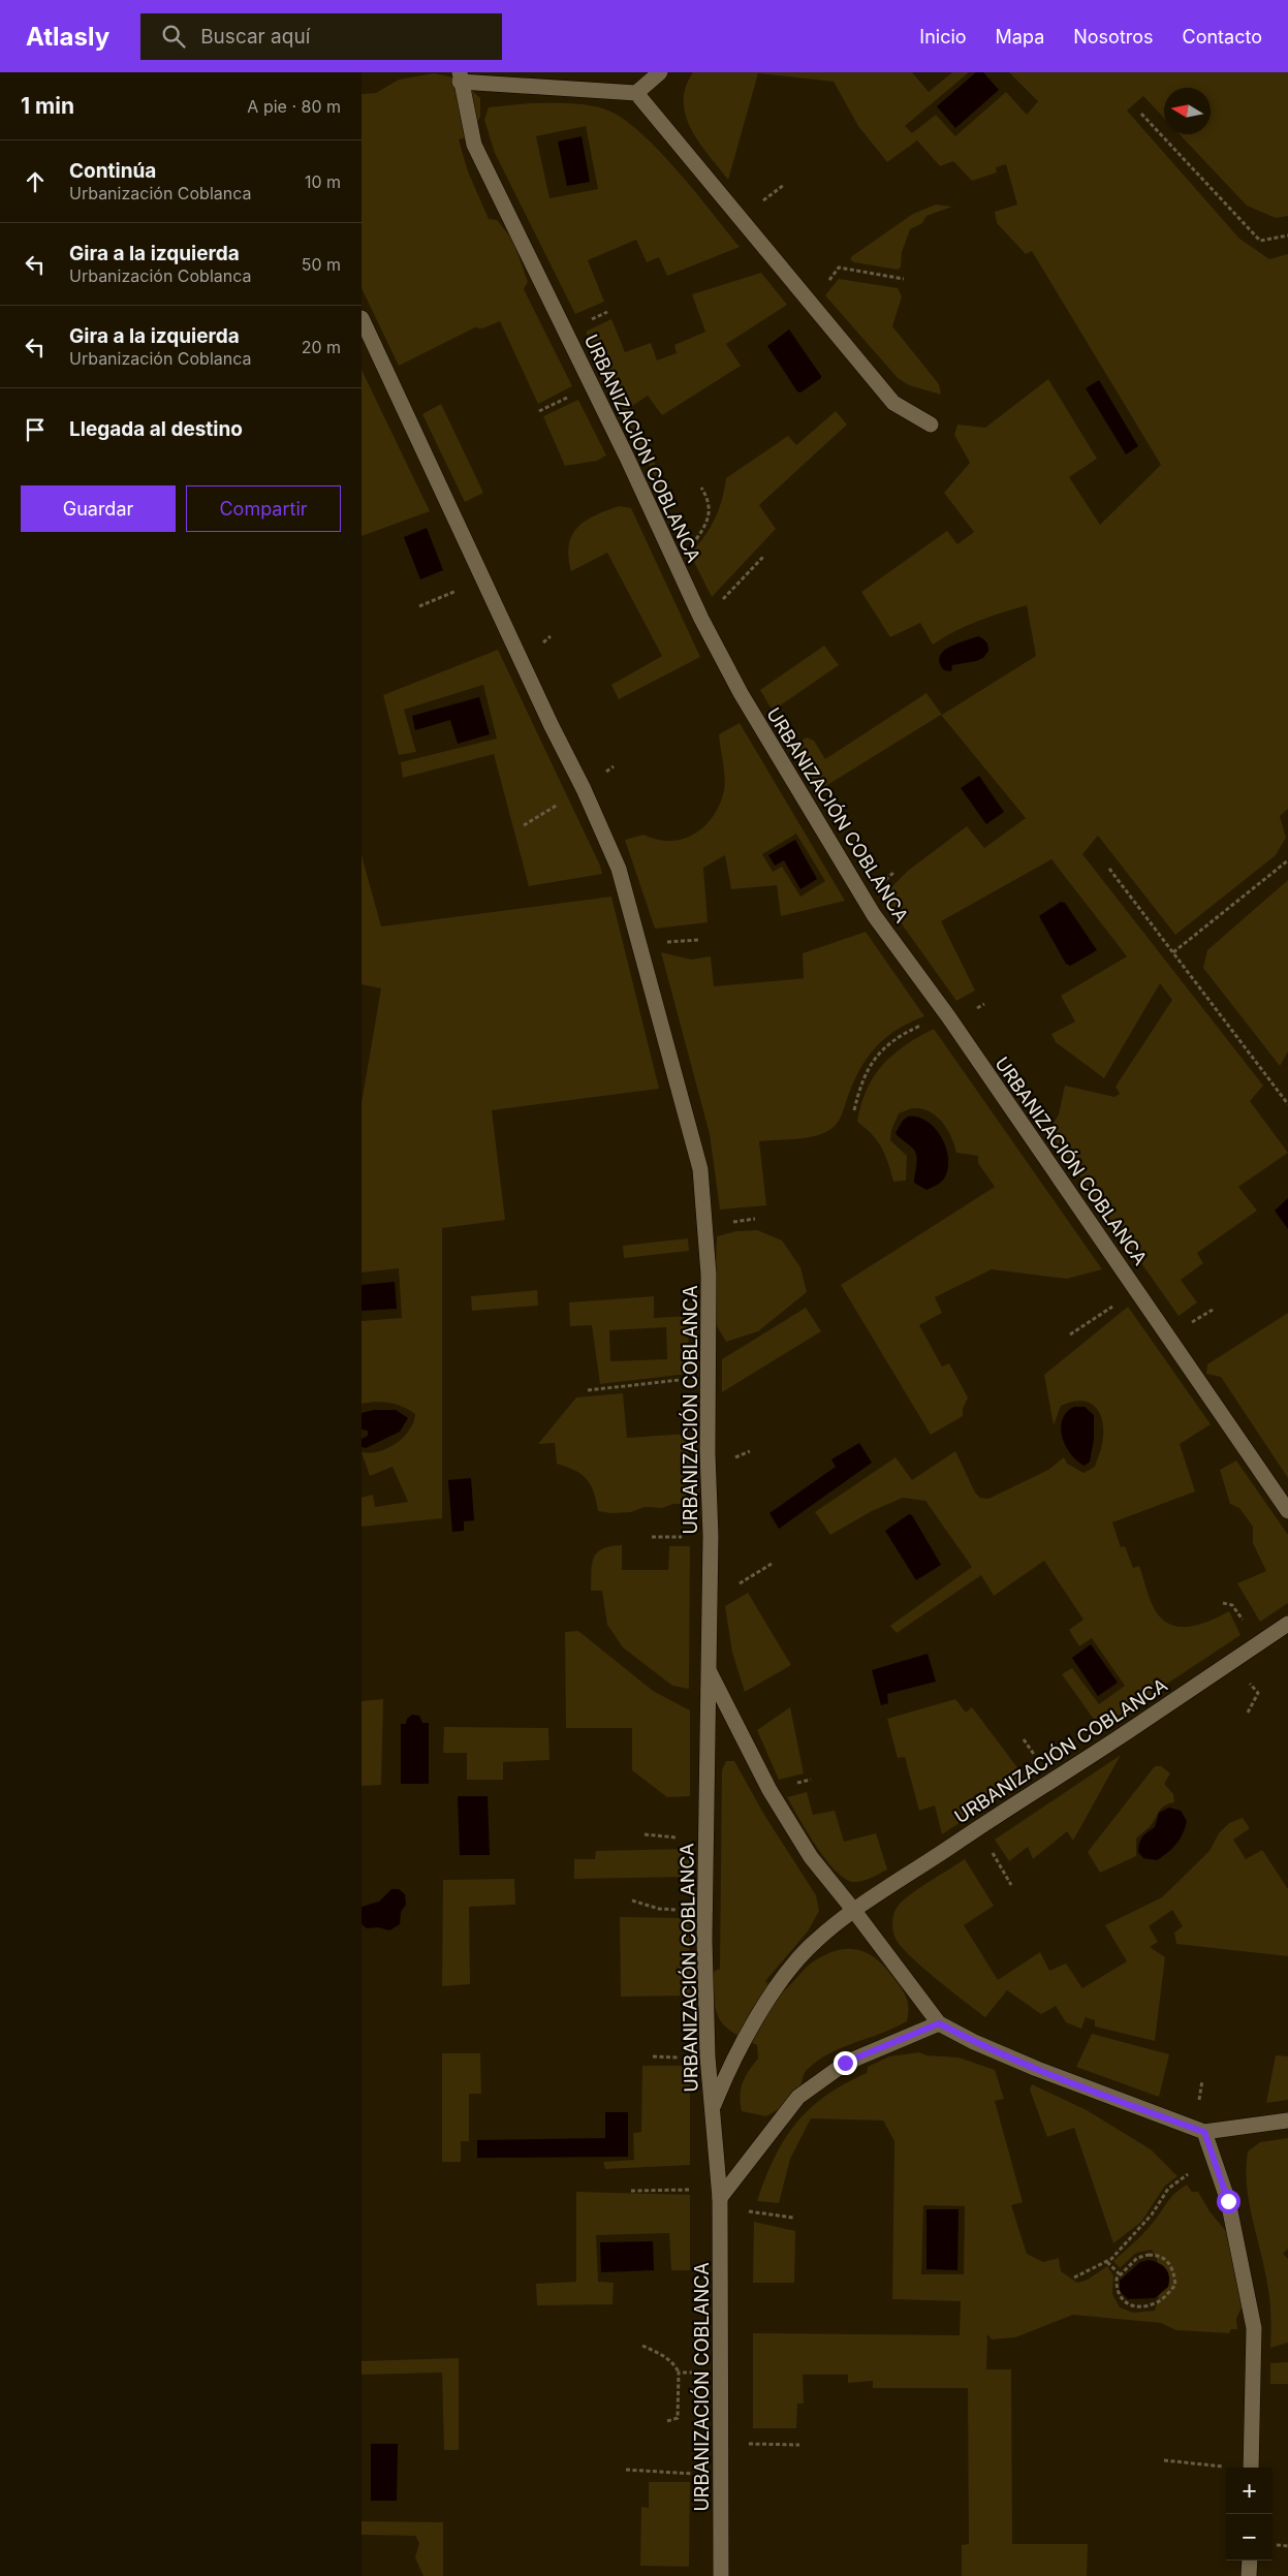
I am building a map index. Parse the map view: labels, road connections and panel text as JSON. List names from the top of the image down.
{
  "streets": {
    "street": ["URBANIZACIÓN COBLANCA"]
  },
  "north": "left",
  "page": {
    "header": "Atlasly",
    "search": "Buscar aquí",
    "nav": [
      "Inicio",
      "Mapa",
      "Nosotros",
      "Contacto"
    ],
    "heading": ["1 min", "A pie · 80 m"],
    "list": [
      ["Continúa", "Urbanización Coblanca", "10 m"],
      ["Gira a la izquierda", "Urbanización Coblanca", "50 m"],
      ["Gira a la izquierda", "Urbanización Coblanca", "20 m"],
      "Llegada al destino"
    ],
    "buttons": ["Guardar", "Compartir"],
    "map_buttons": ["+", "−"]
  }
}
